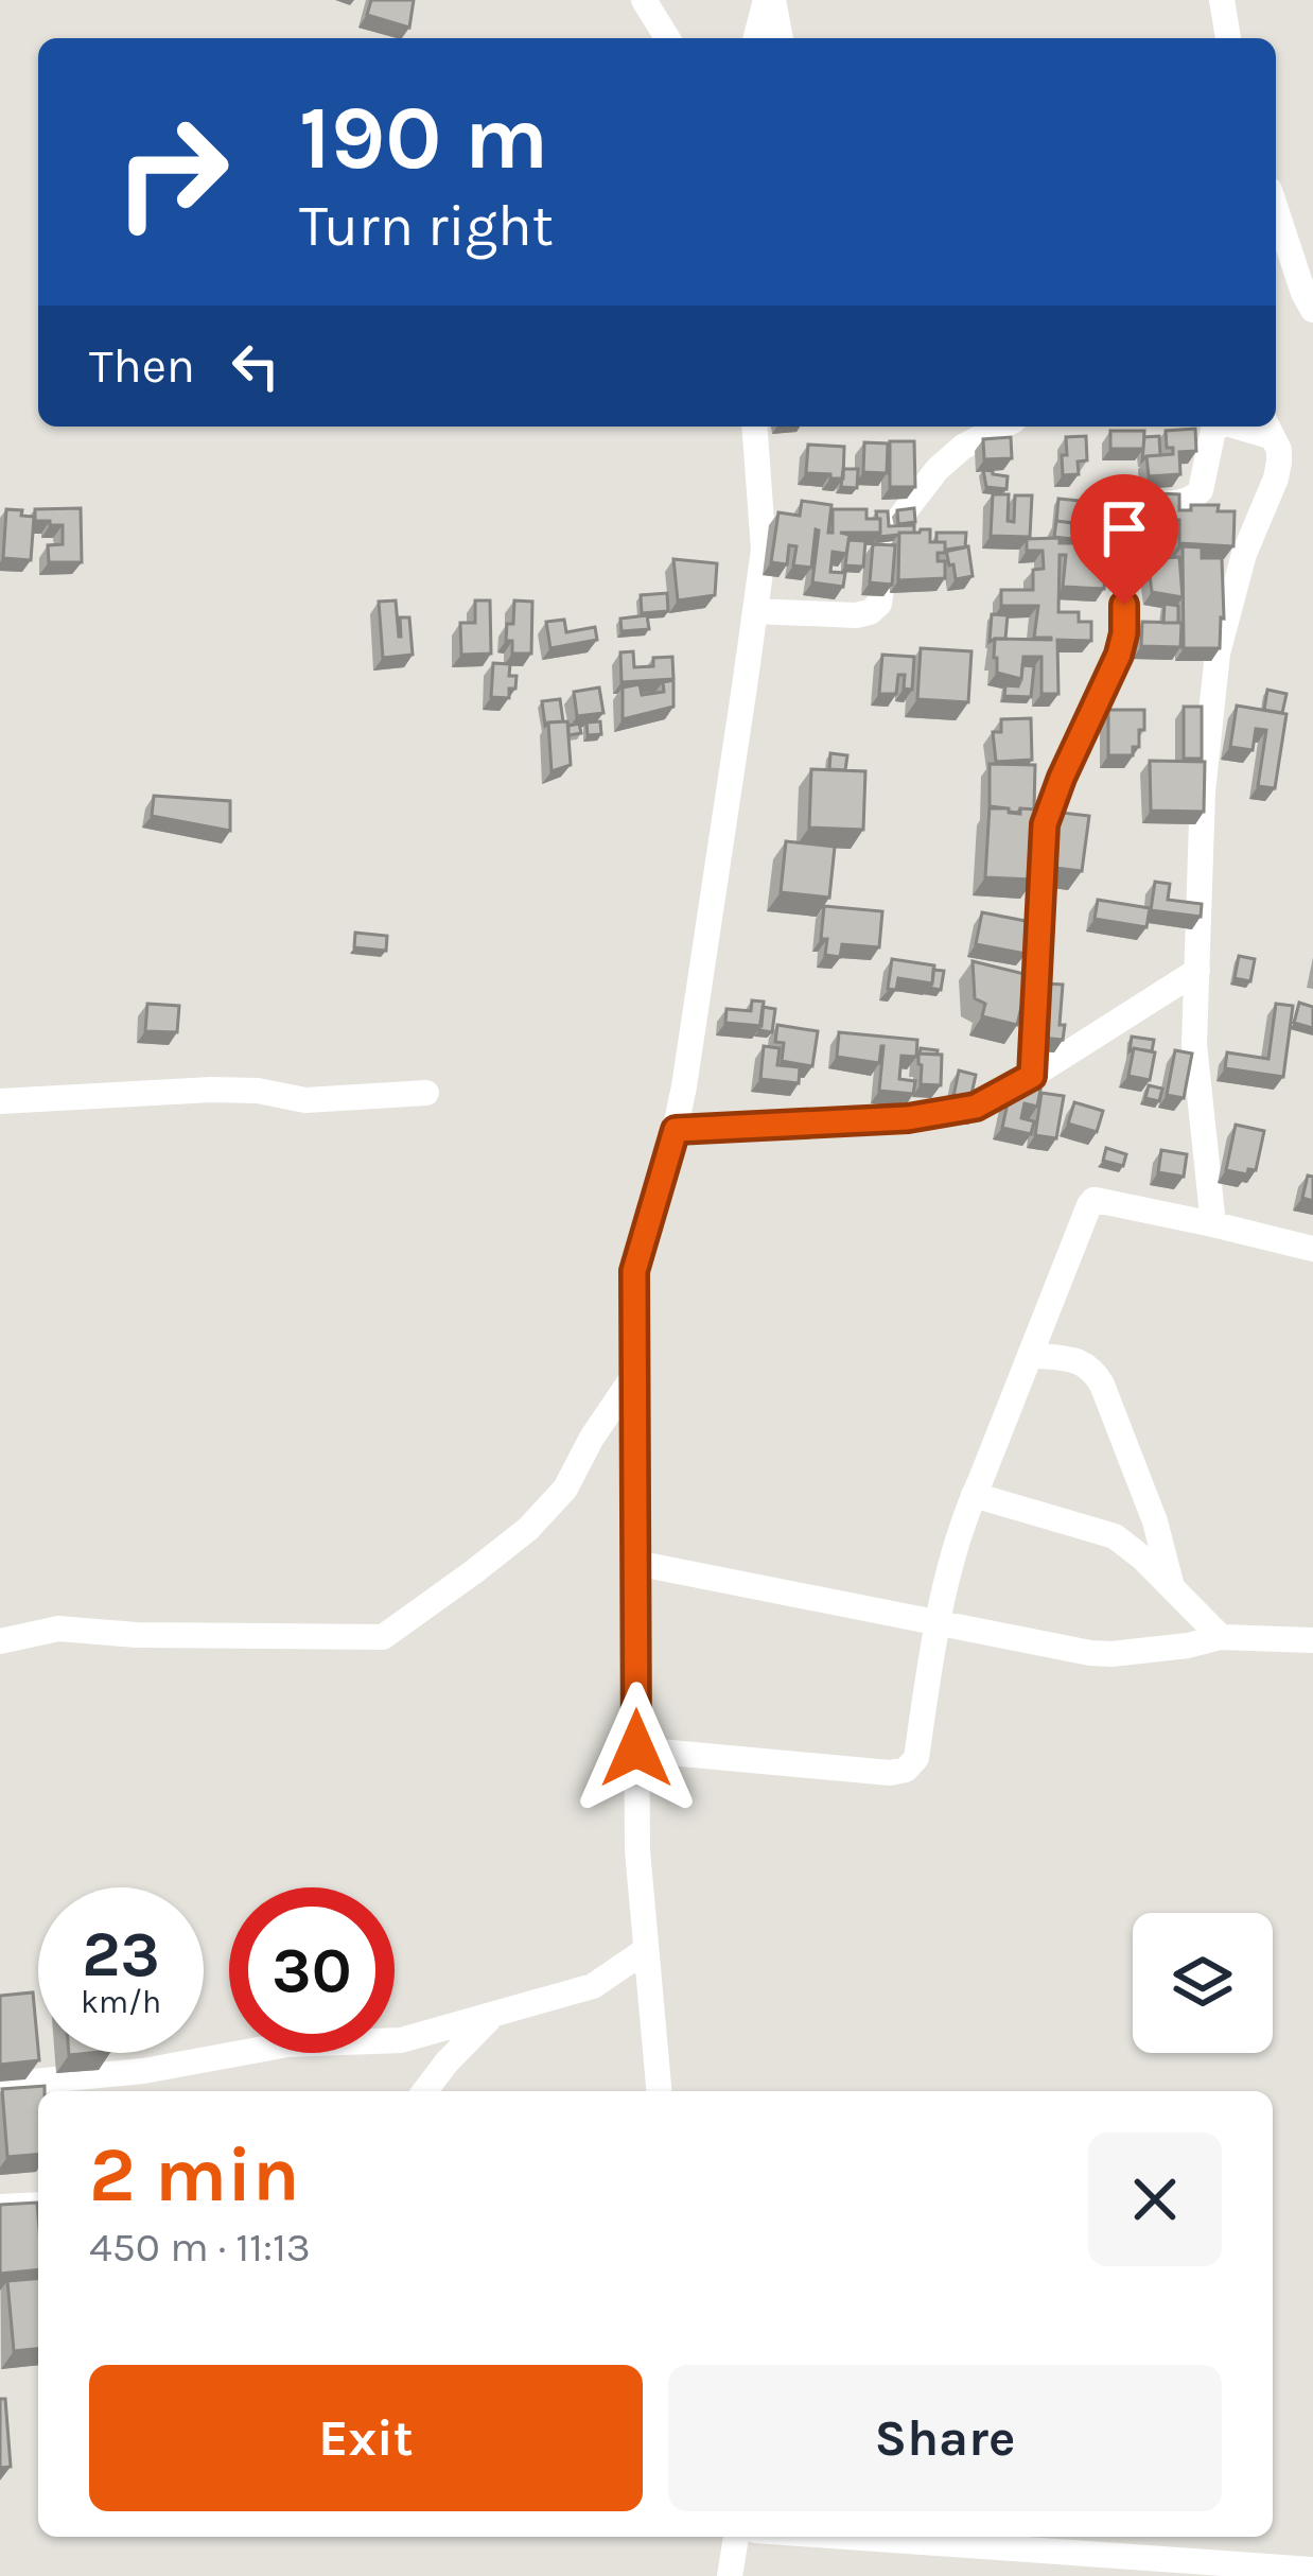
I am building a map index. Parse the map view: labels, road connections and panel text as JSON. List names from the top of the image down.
{
  "page": {
    "turn": ["190 m", "Turn right"],
    "then": "Then",
    "speed": "23 km/h",
    "limit": "30",
    "heading": ["2 min", "450 m · 11:13"],
    "buttons": ["Exit", "Share"]
  }
}
